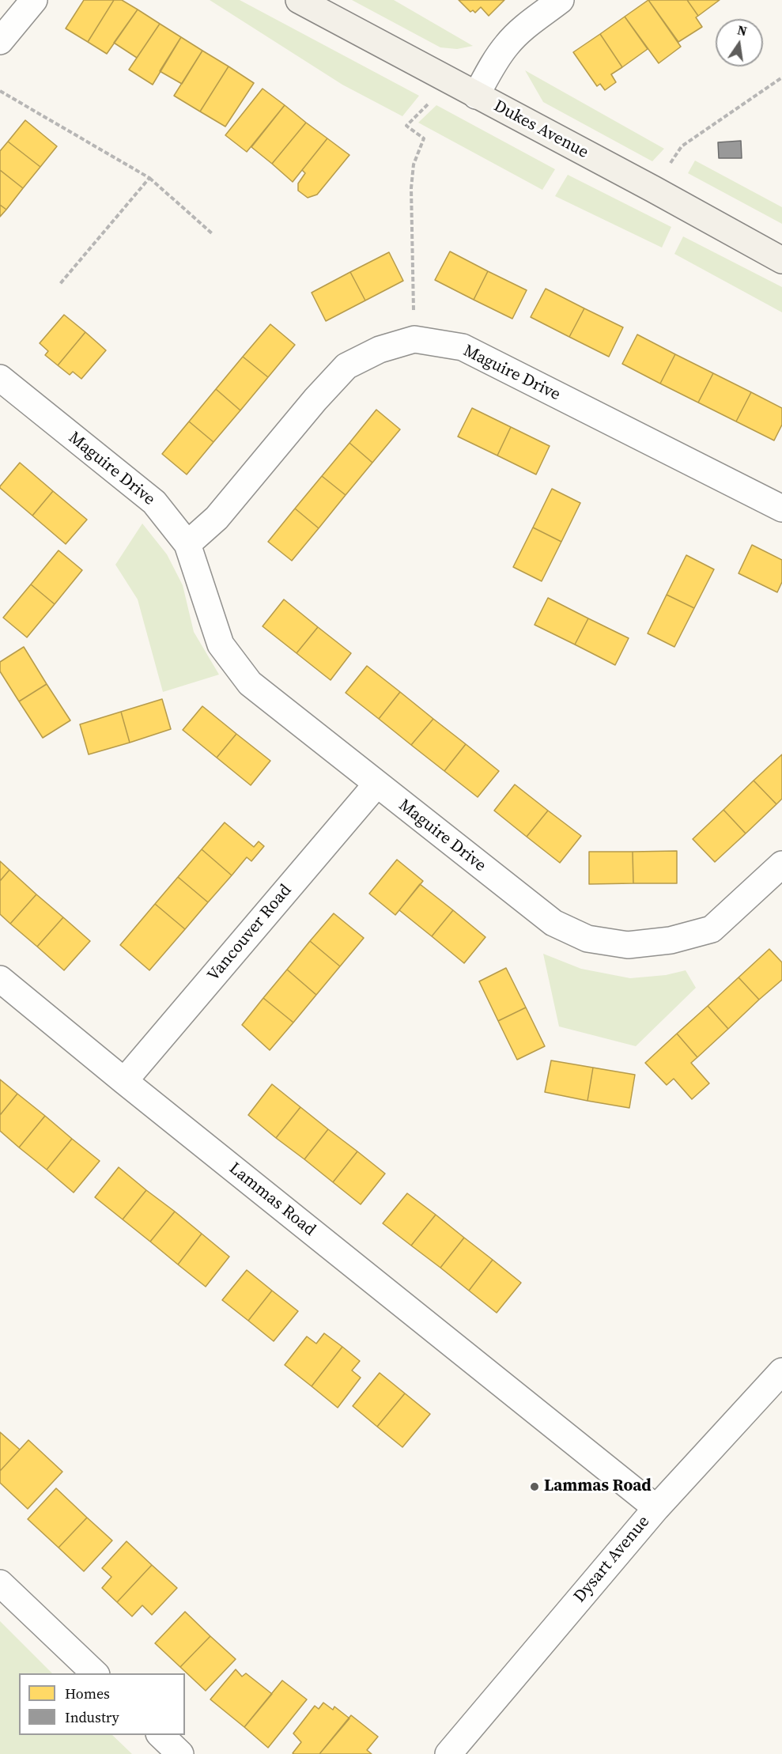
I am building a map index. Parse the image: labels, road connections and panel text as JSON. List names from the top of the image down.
{
  "streets": {
    "street": [
      "Dukes Avenue",
      "Maguire Drive",
      "Vancouver Road",
      "Lammas Road",
      "Dysart Avenue"
    ]
  },
  "crossings": [
    ["Maguire Drive", "Vancouver Road"],
    ["Vancouver Road", "Lammas Road"],
    ["Lammas Road", "Dysart Avenue"]
  ],
  "places": ["Lammas Road"],
  "legend": ["Homes", "Industry"],
  "north": "top"
}
